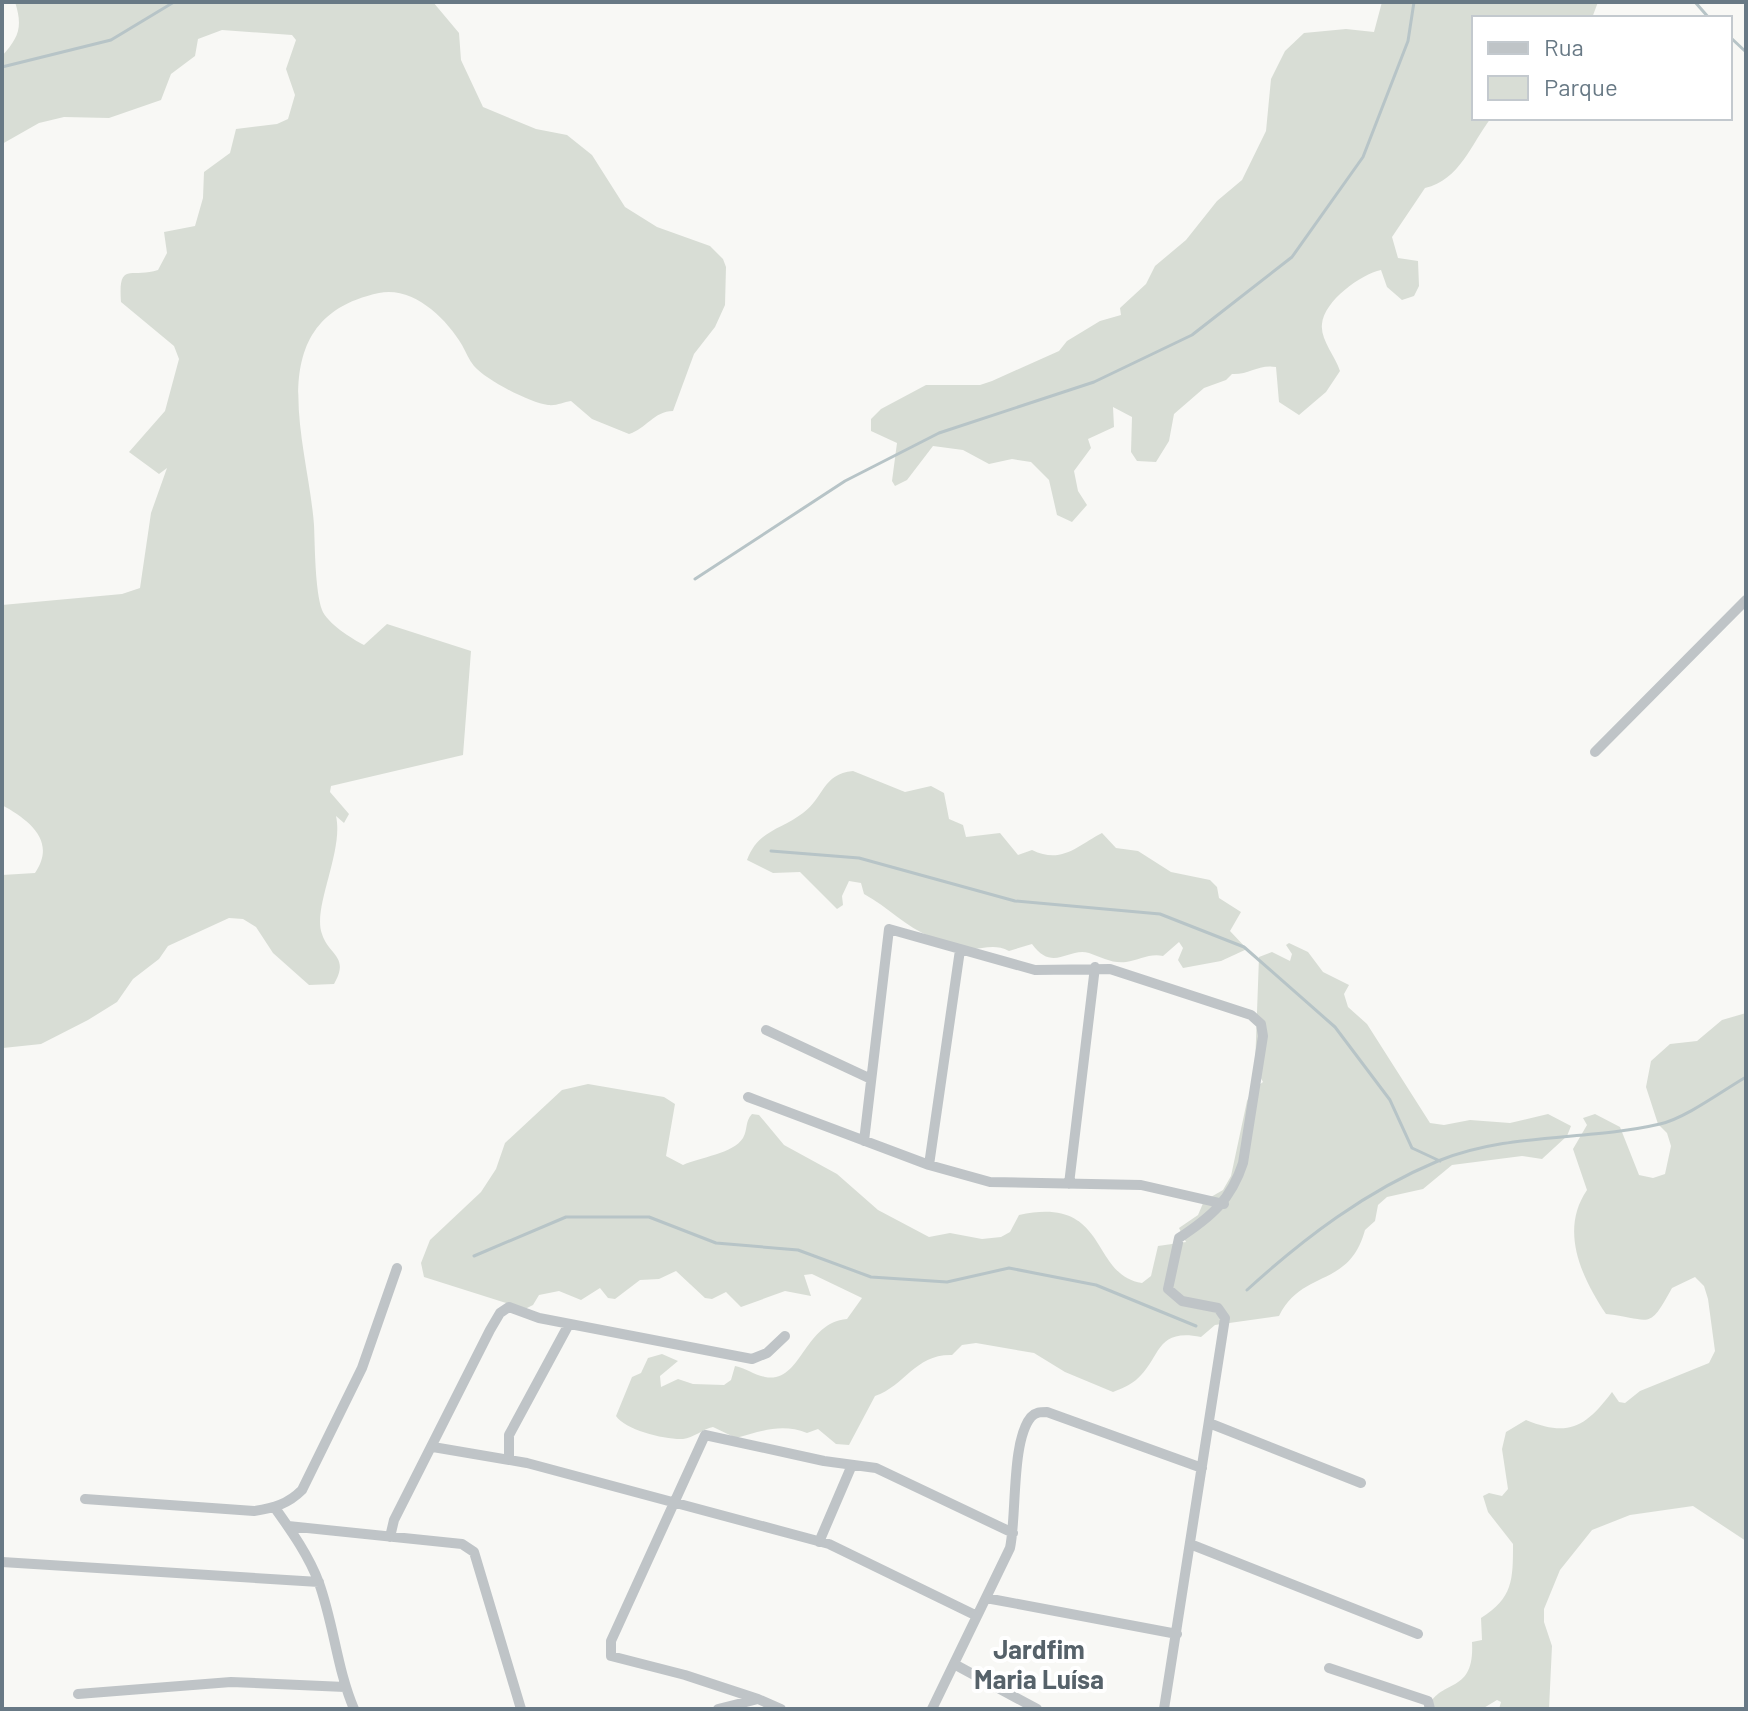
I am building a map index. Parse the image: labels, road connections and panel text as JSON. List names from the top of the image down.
{
  "districts": ["Jardfim Maria Luísa"],
  "legend": ["Rua", "Parque"]
}
